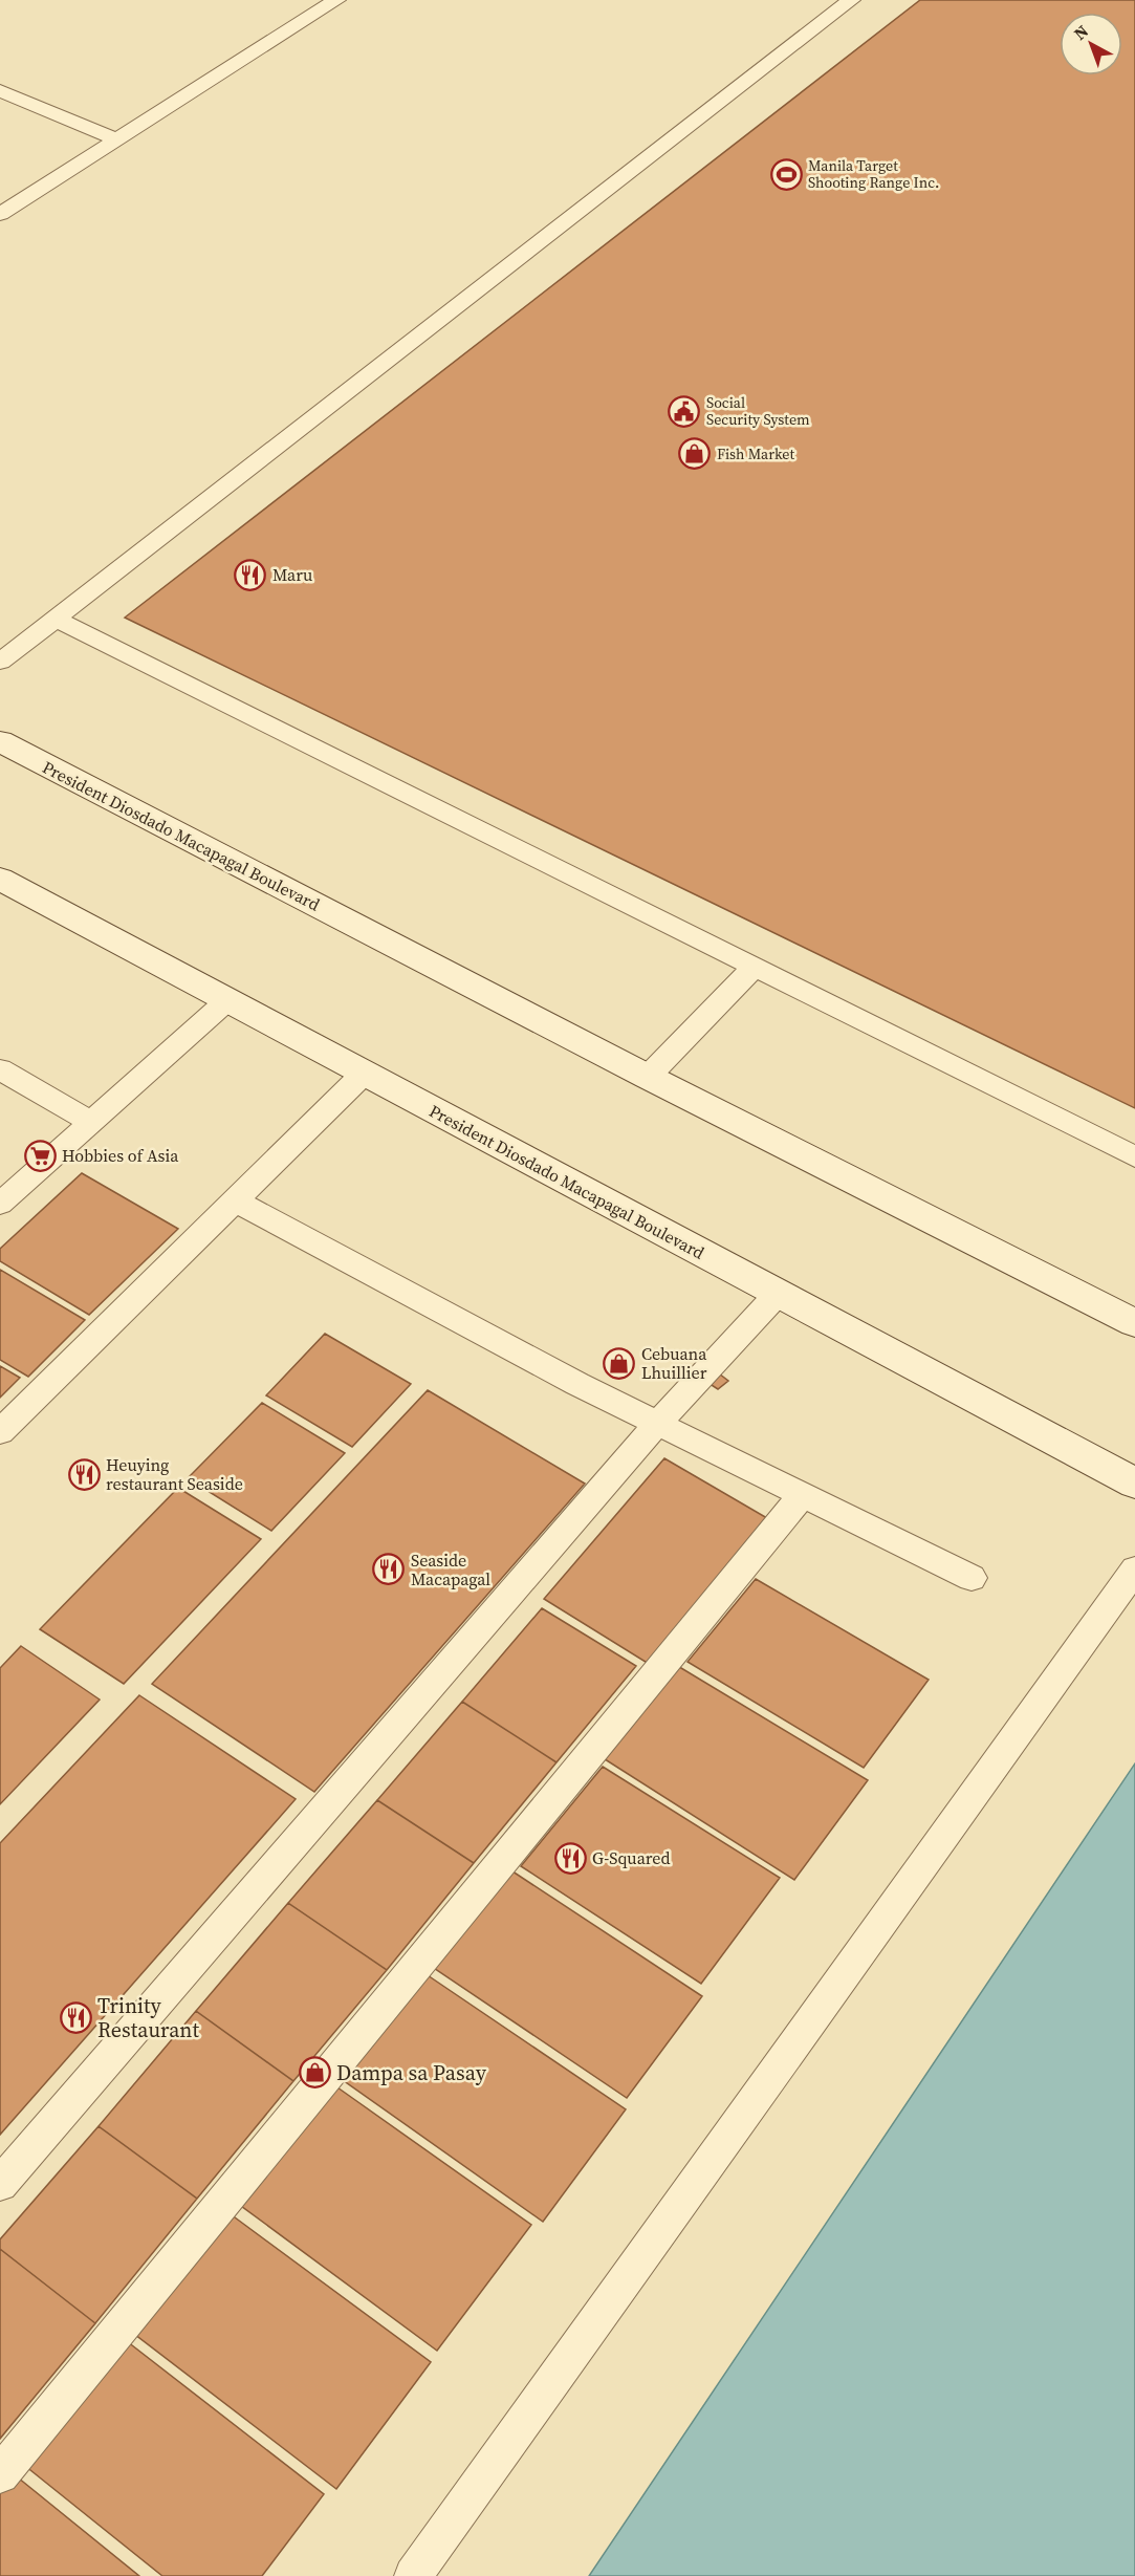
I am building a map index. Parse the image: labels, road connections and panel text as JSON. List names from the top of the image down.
{
  "streets": {
    "main road": ["President Diosdado Macapagal Boulevard"]
  },
  "places": {
    "sports": ["Manila Target Shooting Range Inc."],
    "public building": ["Social Security System"],
    "shop": ["Fish Market", "Cebuana Lhuillier", "Dampa sa Pasay"],
    "restaurant": [
      "Maru",
      "Heuying restaurant Seaside",
      "Seaside Macapagal",
      "G-Squared",
      "Trinity Restaurant"
    ],
    "supermarket": ["Hobbies of Asia"]
  },
  "north": "top left"
}
